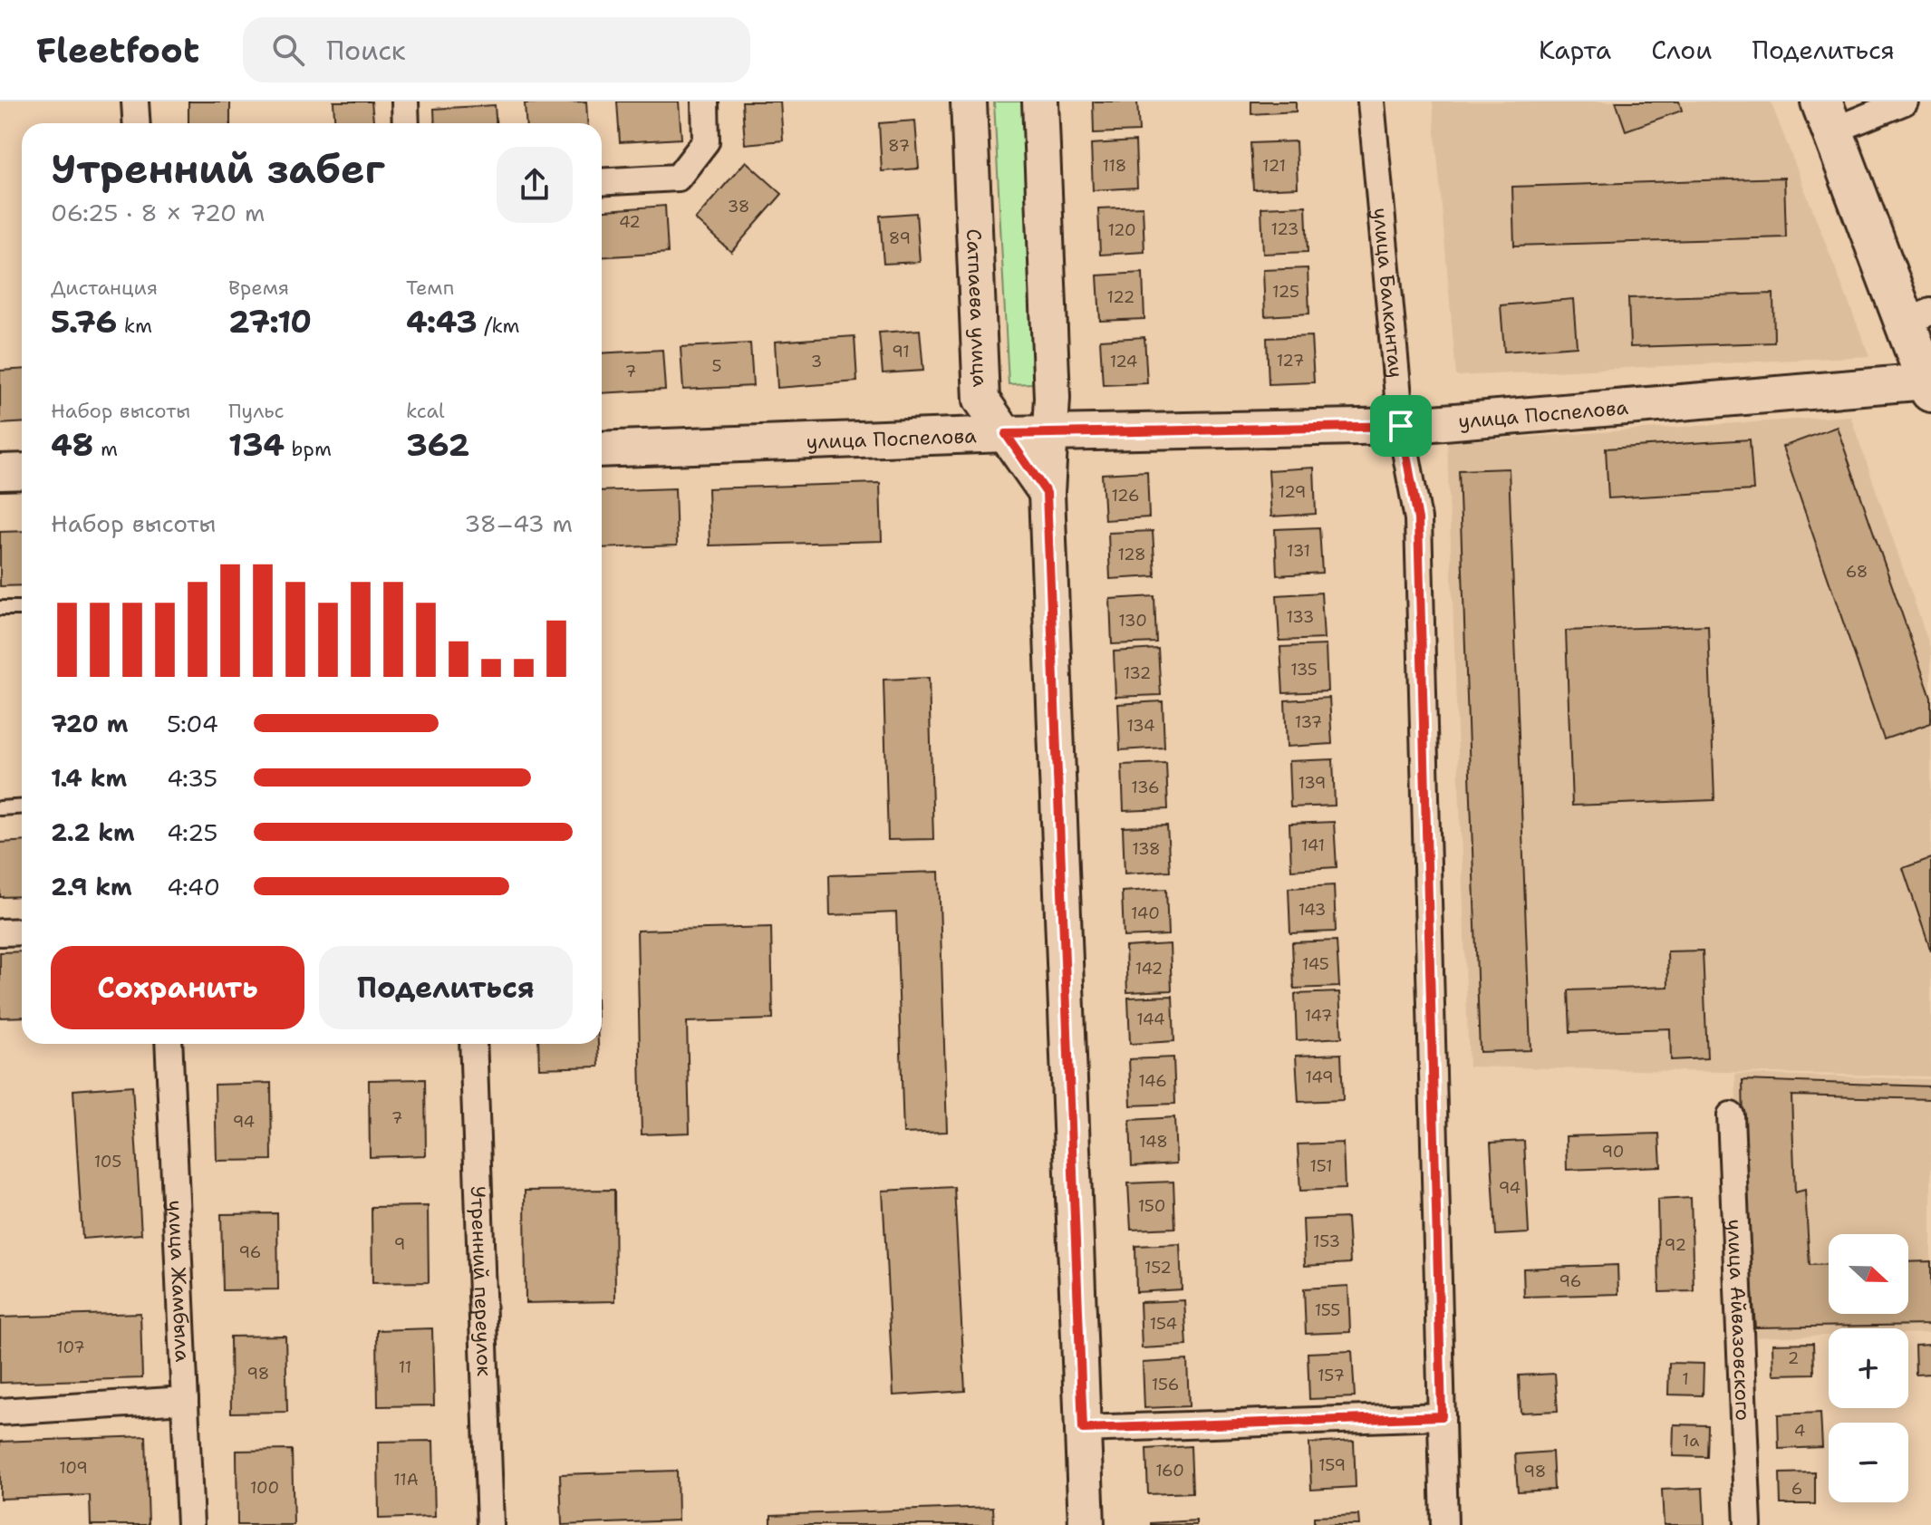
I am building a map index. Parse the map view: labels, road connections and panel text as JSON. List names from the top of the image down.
{
  "streets": {
    "street": [
      "улица Балкантау",
      "Сатпаева улица",
      "улица Поспелова",
      "улица Жамбыла",
      "Утренний переулок",
      "улица Айвазовского"
    ]
  },
  "crossings": [
    ["улица Балкантау", "улица Поспелова"],
    ["Сатпаева улица", "улица Поспелова"]
  ],
  "house_numbers": [
    "87",
    "118",
    "121",
    "38",
    "42",
    "123",
    "120",
    "89",
    "125",
    "122",
    "91",
    "127",
    "3",
    "124",
    "5",
    "7",
    "129",
    "126",
    "131",
    "128",
    "68",
    "133",
    "130",
    "135",
    "132",
    "137",
    "134",
    "139",
    "136",
    "141",
    "138",
    "143",
    "140",
    "145",
    "142",
    "147",
    "144",
    "149",
    "146",
    "7",
    "94",
    "148",
    "90",
    "105",
    "151",
    "94",
    "150",
    "153",
    "9",
    "92",
    "96",
    "152",
    "96",
    "155",
    "154",
    "107",
    "2",
    "11",
    "98",
    "157",
    "1",
    "156",
    "4",
    "1а",
    "159",
    "109",
    "160",
    "98",
    "11А",
    "100",
    "6"
  ],
  "north": "right",
  "page": {
    "header": "Fleetfoot",
    "search": "Поиск",
    "nav": ["Карта", "Слои", "Поделиться"],
    "heading": ["Утренний забег", "06:25 · 8 × 720 m"],
    "stats": [
      ["Дистанция", "5.76 km"],
      ["Время", "27:10"],
      ["Темп", "4:43 /km"],
      ["Набор высоты", "48 m"],
      ["Пульс", "134 bpm"],
      ["kcal", "362"]
    ],
    "chart": ["Набор высоты", "38–43 m"],
    "list": [
      {
        "name": "720 m",
        "note": "5:04"
      },
      {
        "name": "1.4 km",
        "note": "4:35"
      },
      {
        "name": "2.2 km",
        "note": "4:25"
      },
      {
        "name": "2.9 km",
        "note": "4:40"
      }
    ],
    "buttons": ["Сохранить", "Поделиться"],
    "map_buttons": ["+", "−"]
  }
}
